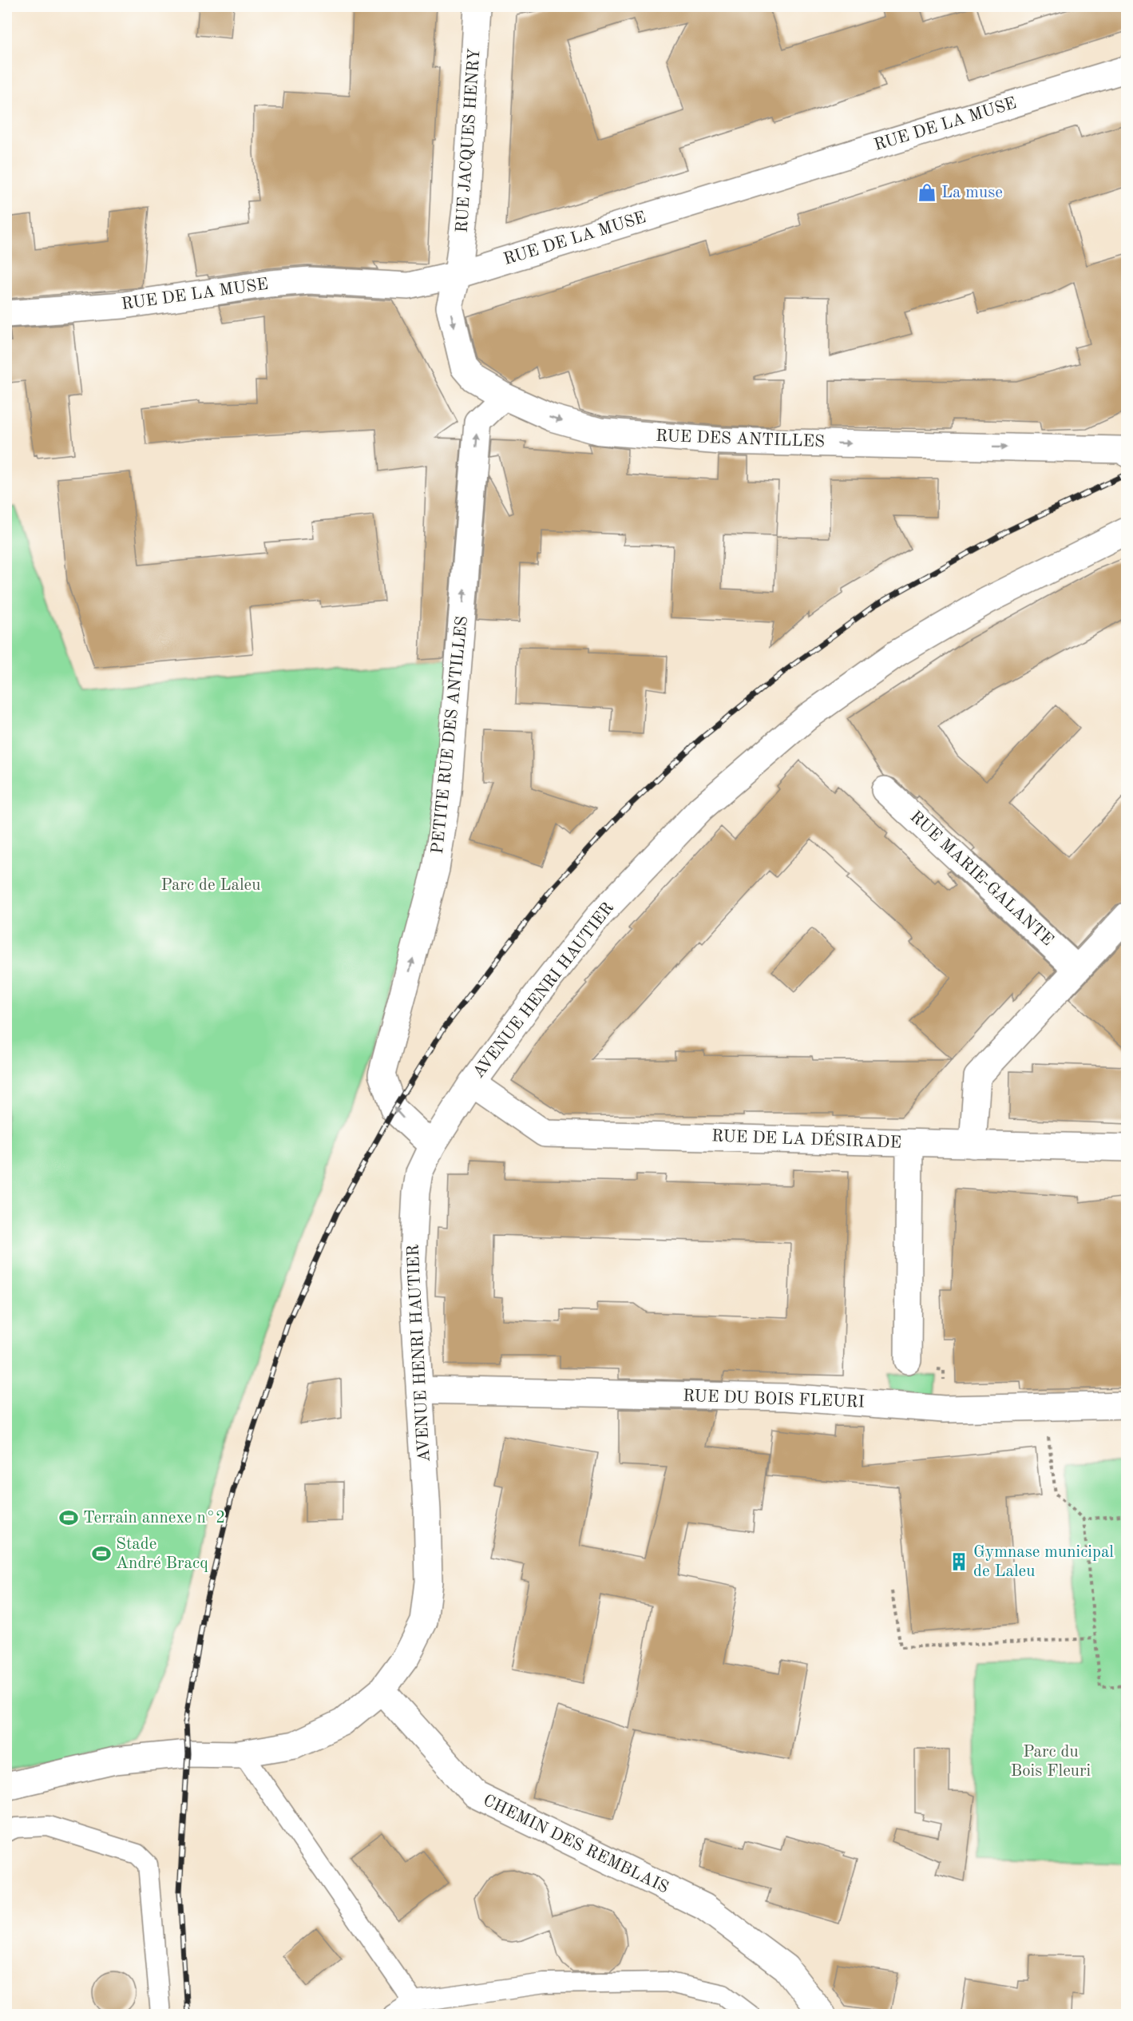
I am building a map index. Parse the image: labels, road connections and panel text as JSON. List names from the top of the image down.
{
  "streets": {
    "street": [
      "RUE DE LA MUSE",
      "RUE JACQUES HENRY",
      "RUE DES ANTILLES",
      "PETITE RUE DES ANTILLES",
      "RUE MARIE-GALANTE",
      "AVENUE HENRI HAUTIER",
      "RUE DE LA DÉSIRADE",
      "RUE DU BOIS FLEURI",
      "CHEMIN DES REMBLAIS"
    ]
  },
  "crossings": [
    ["RUE DE LA MUSE", "RUE JACQUES HENRY"],
    ["RUE DE LA MUSE", "RUE DES ANTILLES"],
    ["RUE JACQUES HENRY", "RUE DES ANTILLES"],
    ["RUE DES ANTILLES", "PETITE RUE DES ANTILLES"],
    ["PETITE RUE DES ANTILLES", "AVENUE HENRI HAUTIER"],
    ["AVENUE HENRI HAUTIER", "RUE DE LA DÉSIRADE"],
    ["AVENUE HENRI HAUTIER", "RUE DU BOIS FLEURI"],
    ["AVENUE HENRI HAUTIER", "CHEMIN DES REMBLAIS"]
  ],
  "one_way": ["RUE DES ANTILLES", "PETITE RUE DES ANTILLES"],
  "parks": ["Parc de Laleu", "Parc du Bois Fleuri"],
  "places": {
    "shop": ["La muse"],
    "sports": ["Terrain annexe n°2", "Stade André Bracq"],
    "building": ["Gymnase municipal de Laleu"]
  }
}
